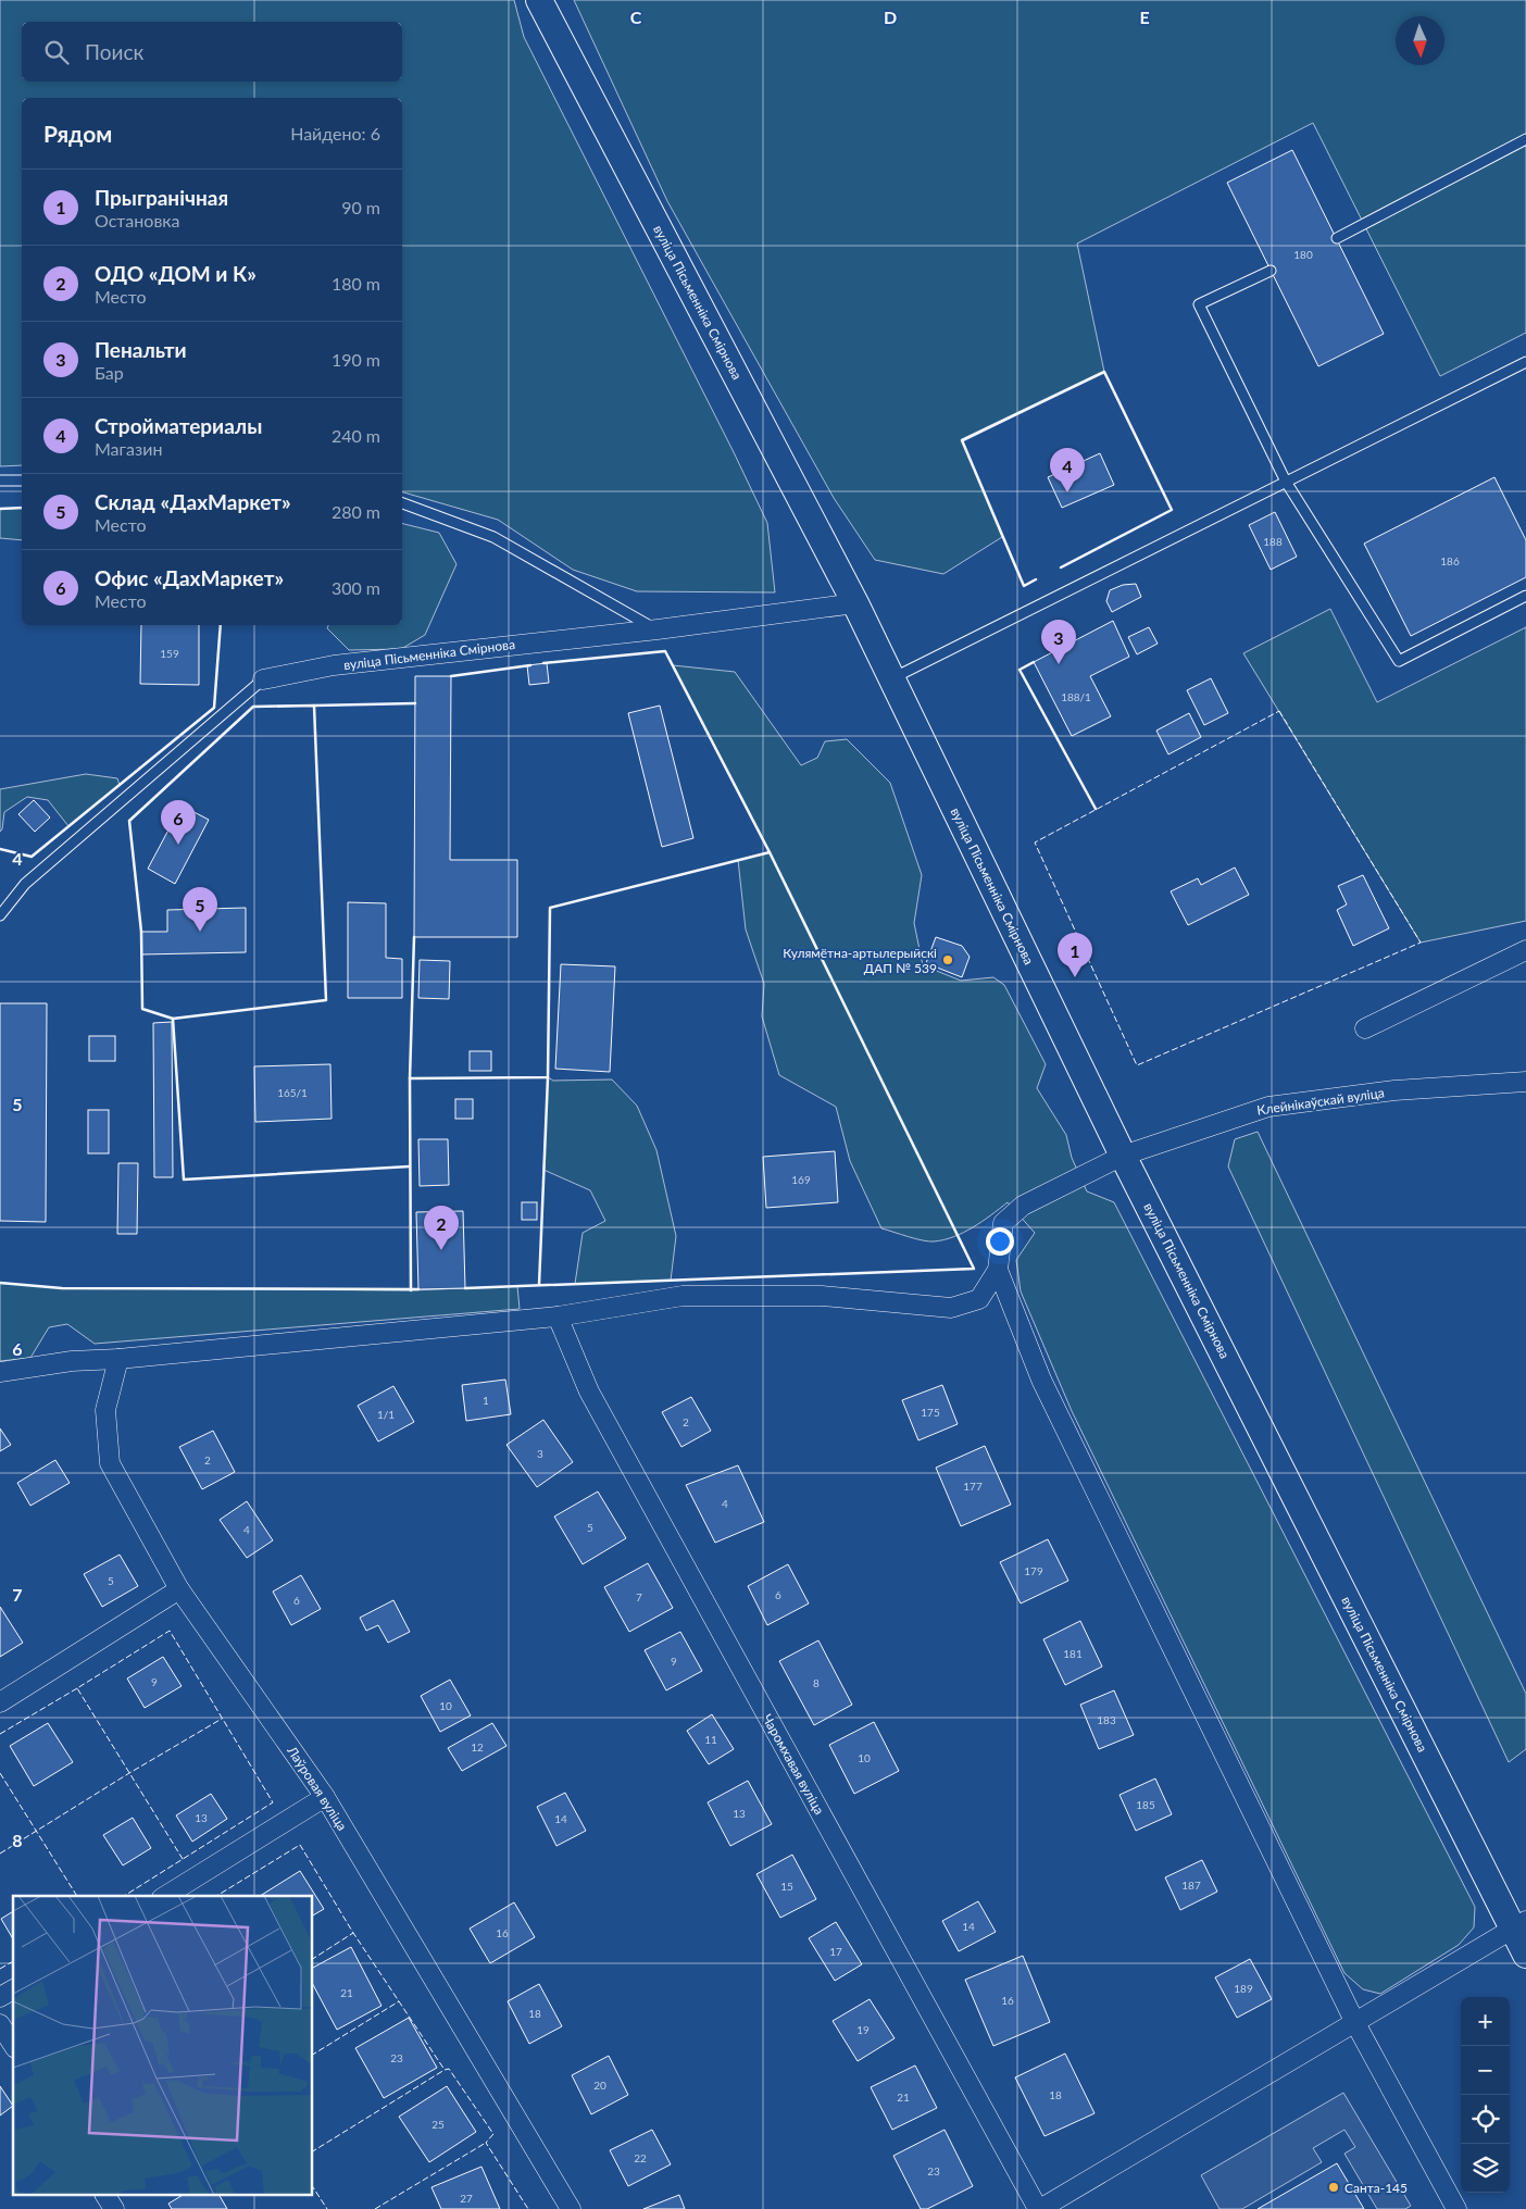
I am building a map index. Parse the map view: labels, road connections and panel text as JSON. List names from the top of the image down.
{
  "streets": {
    "main road": ["вуліца Пісьменніка Смірнова"],
    "street": ["Клейнікаўскай вуліца", "Чаромхавая вуліца", "Лаўровая вуліца"]
  },
  "crossings": [
    ["вуліца Пісьменніка Смірнова", "Клейнікаўскай вуліца"]
  ],
  "places": ["Кулямётна-артылерыйскі ДАП № 539", "Санта-145"],
  "house_numbers": [
    "180",
    "188",
    "186",
    "159",
    "188/1",
    "165/1",
    "169",
    "1",
    "175",
    "1/1",
    "2",
    "3",
    "2",
    "177",
    "4",
    "5",
    "4",
    "179",
    "5",
    "6",
    "7",
    "6",
    "181",
    "9",
    "9",
    "8",
    "10",
    "183",
    "11",
    "12",
    "10",
    "185",
    "13",
    "13",
    "14",
    "187",
    "15",
    "14",
    "16",
    "17",
    "189",
    "21",
    "16",
    "18",
    "19",
    "23",
    "20",
    "18",
    "21",
    "25",
    "22",
    "23",
    "27"
  ],
  "north": "bottom",
  "page": {
    "search": "Поиск",
    "heading": ["Рядом", "Найдено: 6"],
    "list": [
      {
        "mark": "1",
        "name": "Прыгранічная",
        "note": "Остановка",
        "value": "90 m"
      },
      {
        "mark": "2",
        "name": "ОДО «ДОМ и К»",
        "note": "Место",
        "value": "180 m"
      },
      {
        "mark": "3",
        "name": "Пенальти",
        "note": "Бар",
        "value": "190 m"
      },
      {
        "mark": "4",
        "name": "Стройматериалы",
        "note": "Магазин",
        "value": "240 m"
      },
      {
        "mark": "5",
        "name": "Склад «ДахМаркет»",
        "note": "Место",
        "value": "280 m"
      },
      {
        "mark": "6",
        "name": "Офис «ДахМаркет»",
        "note": "Место",
        "value": "300 m"
      }
    ],
    "pins": [
      "4",
      "3",
      "6",
      "5",
      "1",
      "2"
    ],
    "map_buttons": ["+", "−"]
  },
  "grid": {
    "columns": ["C", "D", "E"],
    "rows": [
      "4",
      "5",
      "6",
      "7",
      "8"
    ]
  }
}
